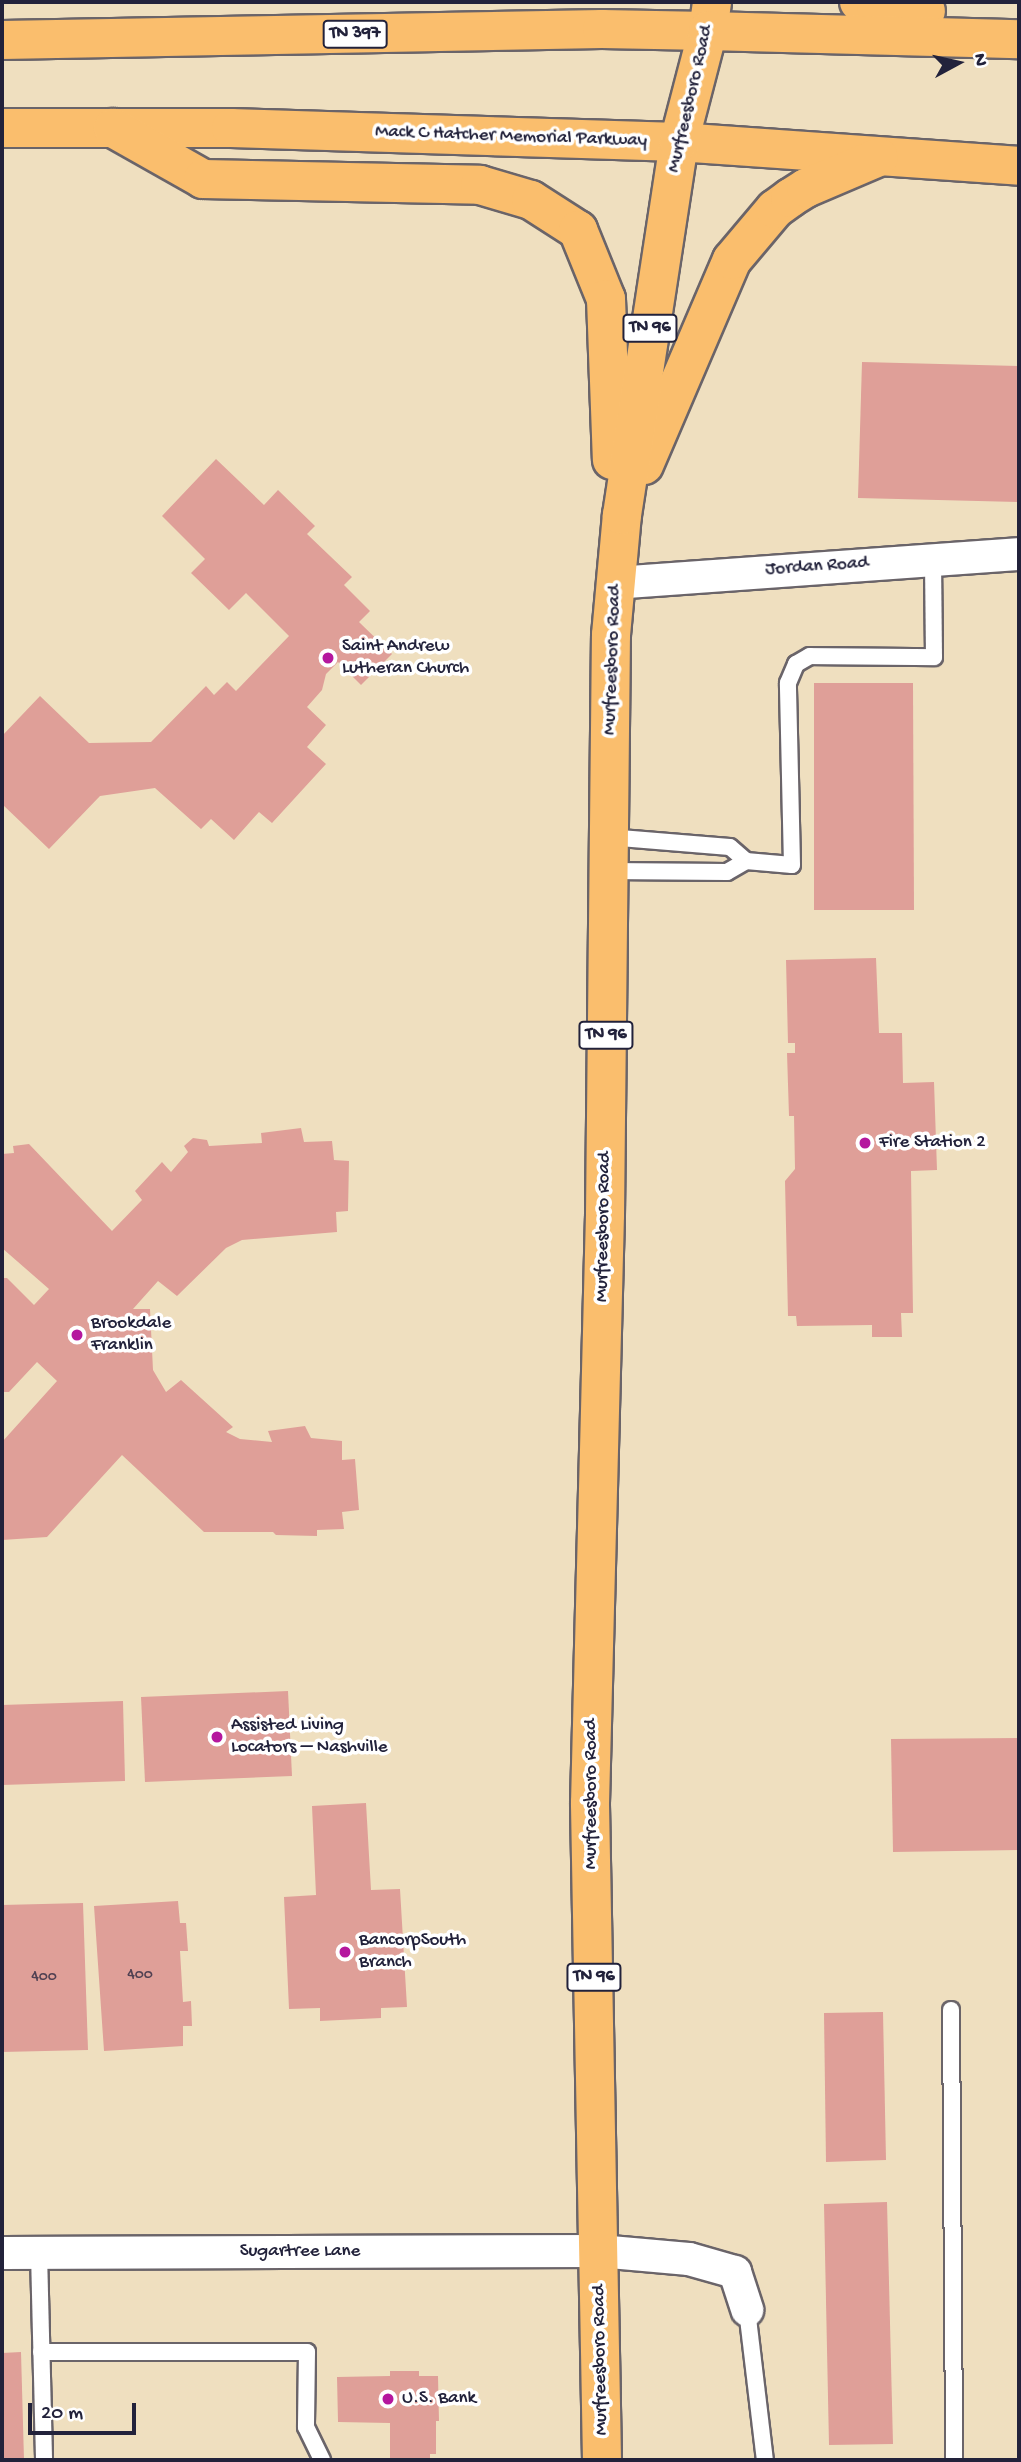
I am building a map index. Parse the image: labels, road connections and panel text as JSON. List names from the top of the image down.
{
  "streets": {
    "main road": [
      "TN 397",
      "Murfreesboro Road",
      "Mack C Hatcher Memorial Parkway",
      "TN 96"
    ],
    "street": ["Jordan Road", "Sugartree Lane"]
  },
  "crossings": [
    ["TN 397", "Murfreesboro Road"],
    ["Murfreesboro Road", "Mack C Hatcher Memorial Parkway"],
    ["Murfreesboro Road", "Jordan Road"],
    ["Murfreesboro Road", "Sugartree Lane"]
  ],
  "places": [
    "Saint Andrew Lutheran Church",
    "Fire Station 2",
    "Brookdale Franklin",
    "Assisted Living Locators – Nashville",
    "BancorpSouth Branch",
    "U.S. Bank"
  ],
  "house_numbers": ["400", "400"],
  "scale_bar": "20 m",
  "north": "right"
}
